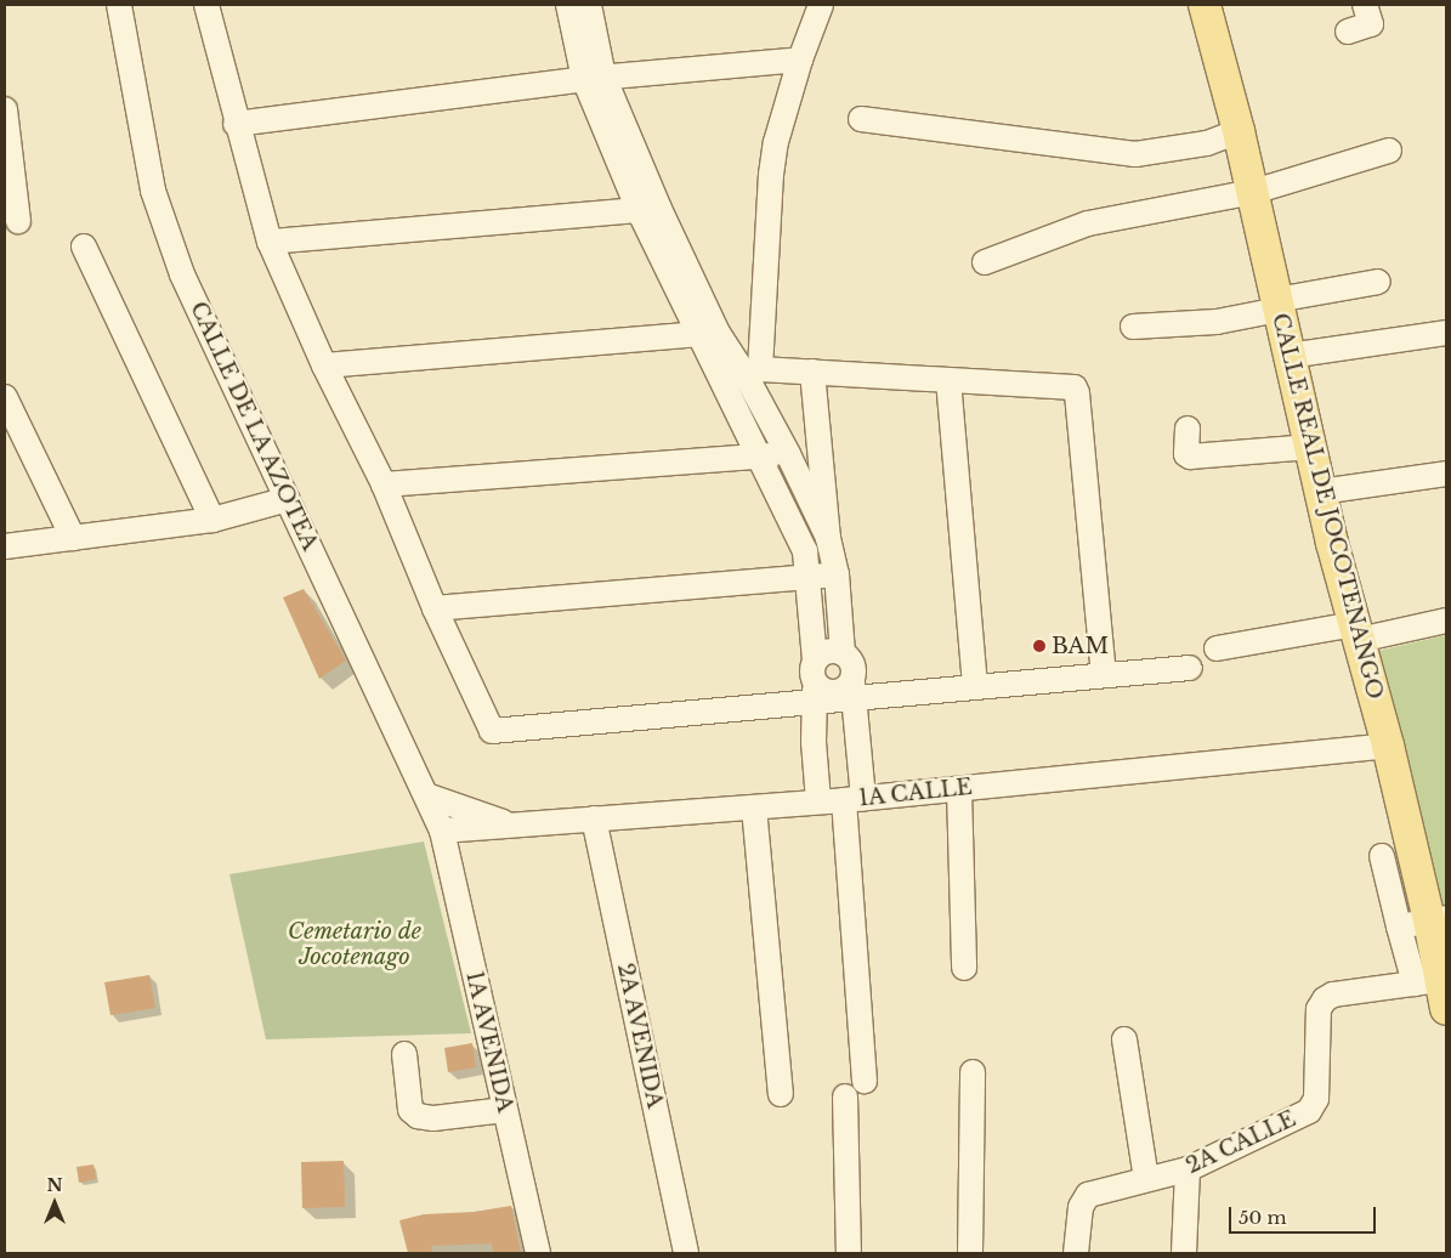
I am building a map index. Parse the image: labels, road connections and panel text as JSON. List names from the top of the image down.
{
  "streets": {
    "main road": ["CALLE REAL DE JOCOTENANGO"],
    "street": [
      "CALLE DE LA AZOTEA",
      "1A CALLE",
      "2A AVENIDA",
      "1A AVENIDA",
      "2A CALLE"
    ]
  },
  "crossings": [
    ["CALLE DE LA AZOTEA", "1A CALLE"],
    ["CALLE DE LA AZOTEA", "1A AVENIDA"],
    ["CALLE REAL DE JOCOTENANGO", "1A CALLE"],
    ["CALLE REAL DE JOCOTENANGO", "2A CALLE"],
    ["1A CALLE", "2A AVENIDA"],
    ["1A CALLE", "1A AVENIDA"]
  ],
  "parks": ["Cemetario de Jocotenago"],
  "places": ["BAM"],
  "scale_bar": "50 m",
  "north": "top"
}
